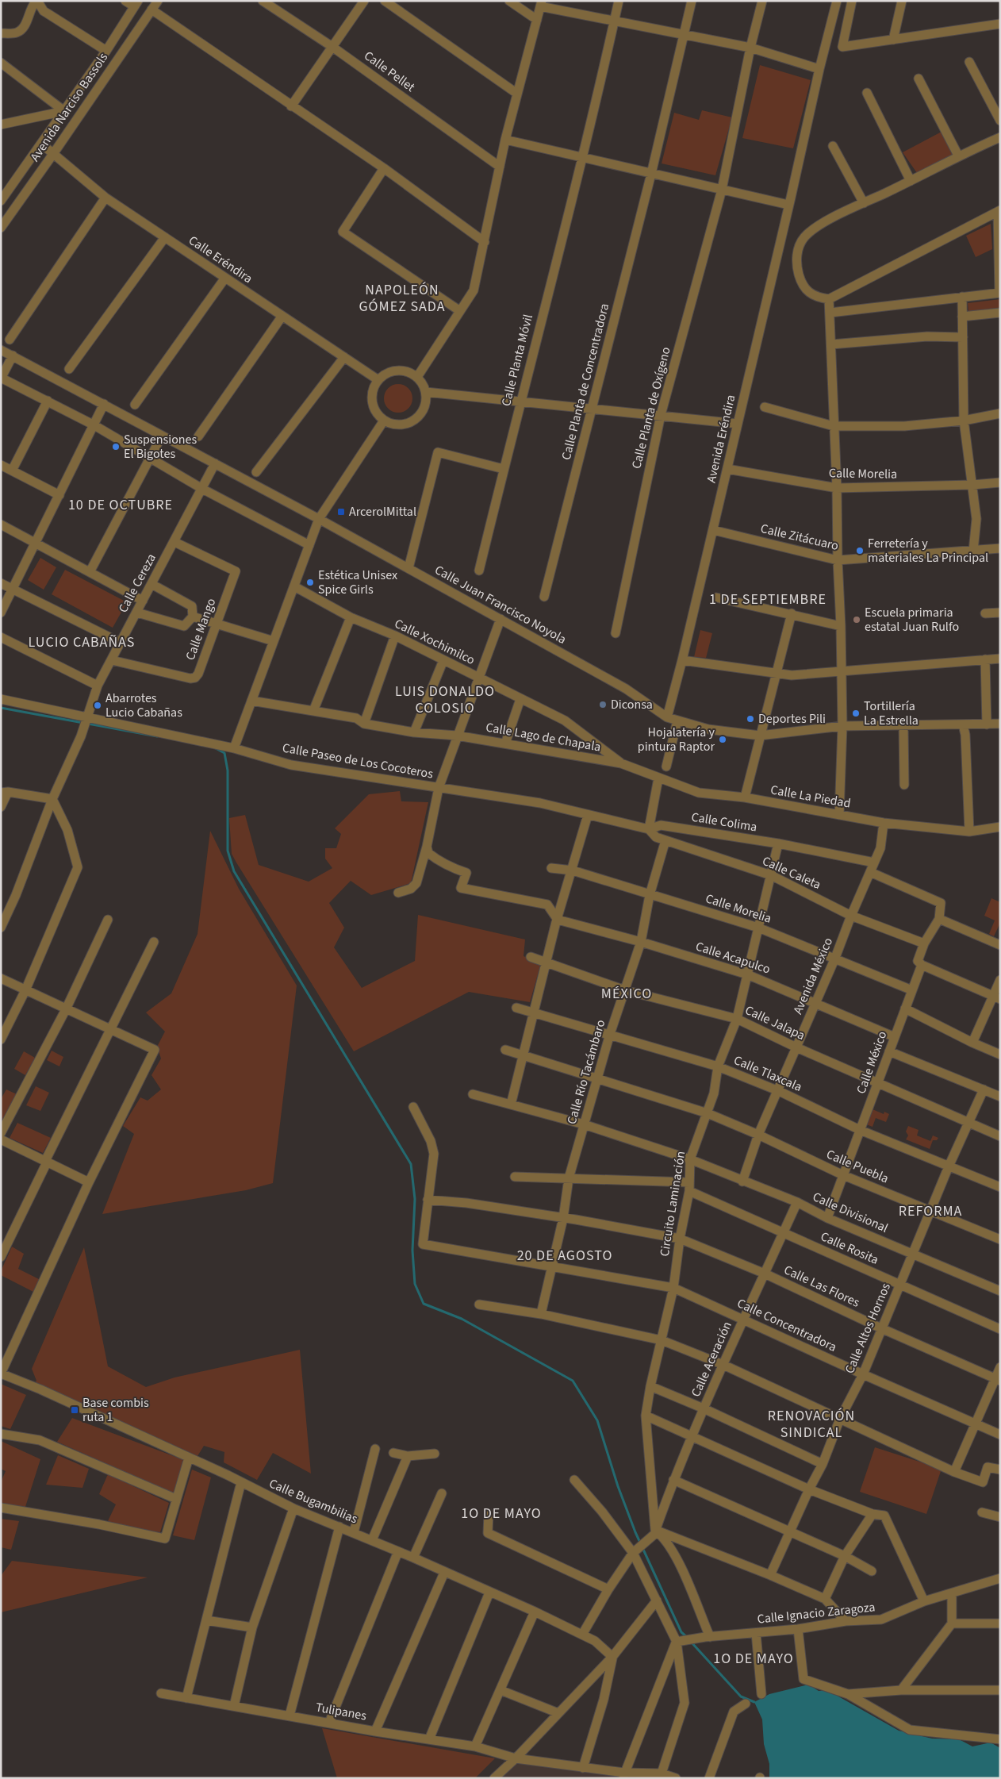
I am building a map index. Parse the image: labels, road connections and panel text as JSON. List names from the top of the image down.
{
  "streets": {
    "street": [
      "Calle Pellet",
      "Avenida Narciso Bassols",
      "Calle Eréndira",
      "Calle Planta Móvil",
      "Calle Planta de Concentradora",
      "Calle Planta de Oxígeno",
      "Avenida Eréndira",
      "Calle Morelia",
      "Calle Zitácuaro",
      "Calle Cereza",
      "Calle Juan Francisco Noyola",
      "Calle Mango",
      "Calle Xochimilco",
      "Calle Lago de Chapala",
      "Calle Paseo de Los Cocoteros",
      "Calle La Piedad",
      "Calle Colima",
      "Calle Caleta",
      "Calle Acapulco",
      "Avenida México",
      "Calle Jalapa",
      "Calle México",
      "Calle Río Tacámbaro",
      "Calle Tlaxcala",
      "Calle Puebla",
      "Circuito Laminación",
      "Calle Divisional",
      "Calle Rosita",
      "Calle Las Flores",
      "Calle Concentradora",
      "Calle Altos Hornos",
      "Calle Aceración",
      "Calle Bugambilias",
      "Calle Ignacio Zaragoza",
      "Tulipanes"
    ]
  },
  "crossings": [
    ["Avenida Narciso Bassols", "Calle Eréndira"],
    ["Avenida Eréndira", "Calle Morelia"],
    ["Avenida Eréndira", "Calle Zitácuaro"],
    ["Avenida Eréndira", "Calle Juan Francisco Noyola"],
    ["Calle Morelia", "Avenida México"],
    ["Calle Morelia", "Calle México"],
    ["Calle Morelia", "Calle Río Tacámbaro"],
    ["Calle Morelia", "Circuito Laminación"],
    ["Calle Cereza", "Calle Juan Francisco Noyola"],
    ["Calle Cereza", "Calle Mango"],
    ["Calle Cereza", "Calle Paseo de Los Cocoteros"],
    ["Calle Xochimilco", "Calle Lago de Chapala"],
    ["Calle Xochimilco", "Calle La Piedad"],
    ["Calle Lago de Chapala", "Calle La Piedad"],
    ["Calle Paseo de Los Cocoteros", "Calle Colima"],
    ["Calle La Piedad", "Avenida México"],
    ["Calle Colima", "Calle Caleta"],
    ["Calle Colima", "Avenida México"],
    ["Calle Colima", "Circuito Laminación"],
    ["Calle Caleta", "Avenida México"],
    ["Calle Caleta", "Calle México"],
    ["Calle Caleta", "Calle Río Tacámbaro"],
    ["Calle Caleta", "Circuito Laminación"],
    ["Calle Acapulco", "Avenida México"],
    ["Calle Acapulco", "Calle México"],
    ["Calle Acapulco", "Calle Río Tacámbaro"],
    ["Calle Acapulco", "Circuito Laminación"],
    ["Avenida México", "Calle Jalapa"],
    ["Avenida México", "Calle Tlaxcala"],
    ["Avenida México", "Calle Puebla"],
    ["Avenida México", "Calle Divisional"],
    ["Calle Jalapa", "Calle México"],
    ["Calle Jalapa", "Calle Río Tacámbaro"],
    ["Calle Jalapa", "Circuito Laminación"],
    ["Calle Jalapa", "Calle Altos Hornos"],
    ["Calle México", "Calle Tlaxcala"],
    ["Calle México", "Calle Puebla"],
    ["Calle México", "Calle Divisional"],
    ["Calle Río Tacámbaro", "Calle Tlaxcala"],
    ["Calle Río Tacámbaro", "Calle Puebla"],
    ["Calle Río Tacámbaro", "Calle Divisional"],
    ["Calle Río Tacámbaro", "Calle Las Flores"],
    ["Calle Río Tacámbaro", "Calle Concentradora"],
    ["Calle Tlaxcala", "Circuito Laminación"],
    ["Calle Tlaxcala", "Calle Altos Hornos"],
    ["Calle Puebla", "Circuito Laminación"],
    ["Calle Puebla", "Calle Altos Hornos"],
    ["Circuito Laminación", "Calle Divisional"],
    ["Circuito Laminación", "Calle Rosita"],
    ["Circuito Laminación", "Calle Las Flores"],
    ["Circuito Laminación", "Calle Concentradora"],
    ["Circuito Laminación", "Calle Aceración"],
    ["Calle Divisional", "Calle Altos Hornos"],
    ["Calle Divisional", "Calle Aceración"],
    ["Calle Rosita", "Calle Altos Hornos"],
    ["Calle Rosita", "Calle Aceración"],
    ["Calle Las Flores", "Calle Concentradora"],
    ["Calle Las Flores", "Calle Altos Hornos"],
    ["Calle Las Flores", "Calle Aceración"],
    ["Calle Concentradora", "Calle Altos Hornos"],
    ["Calle Concentradora", "Calle Aceración"],
    ["Calle Aceración", "Calle Bugambilias"]
  ],
  "districts": [
    "NAPOLEÓN GÓMEZ SADA",
    "10 DE OCTUBRE",
    "1 DE SEPTIEMBRE",
    "LUCIO CABAÑAS",
    "LUIS DONALDO COLOSIO",
    "MÉXICO",
    "REFORMA",
    "20 DE AGOSTO",
    "RENOVACIÓN SINDICAL",
    "1O DE MAYO",
    "1O DE MAYO"
  ],
  "places": {
    "other": [
      "Suspensiones El Bigotes",
      "Ferretería y materiales La Principal",
      "Estética Unisex Spice Girls",
      "Escuela primaria estatal Juan Rulfo",
      "Diconsa",
      "Abarrotes Lucio Cabañas",
      "Tortillería La Estrella",
      "Deportes Pili",
      "Hojalatería y pintura Raptor"
    ],
    "transit": ["ArcerolMittal", "Base combis ruta 1"]
  }
}
